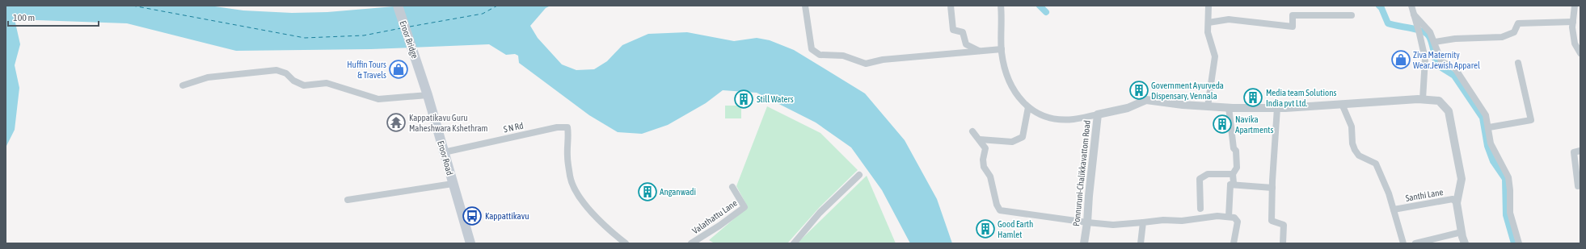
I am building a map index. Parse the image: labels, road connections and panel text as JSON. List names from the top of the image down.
{
  "streets": {
    "main road": ["Eroor Bridge", "Eroor Road"],
    "street": [
      "S N Rd",
      "Ponnuruni-Chalikkavattom Road",
      "Santhi Lane",
      "Valathattu Lane"
    ]
  },
  "crossings": [
    ["Eroor Bridge", "Eroor Road"],
    ["S N Rd", "Eroor Road"],
    ["Ponnuruni-Chalikkavattom Road", "Santhi Lane"]
  ],
  "places": {
    "shop": ["Ziva Maternity Wear.Jewish Apparel", "Huffin Tours & Travels"],
    "building": [
      "Government Ayurveda Dispensary, Vennala",
      "Media team Solutions India pvt Ltd.",
      "Still Waters",
      "Navika Apartments",
      "Anganwadi",
      "Good Earth Hamlet"
    ],
    "temple": ["Kappatikavu Guru Maheshwara Kshethram"],
    "bus stop": ["Kappattikavu"]
  },
  "scale_bar": "100 m"
}
